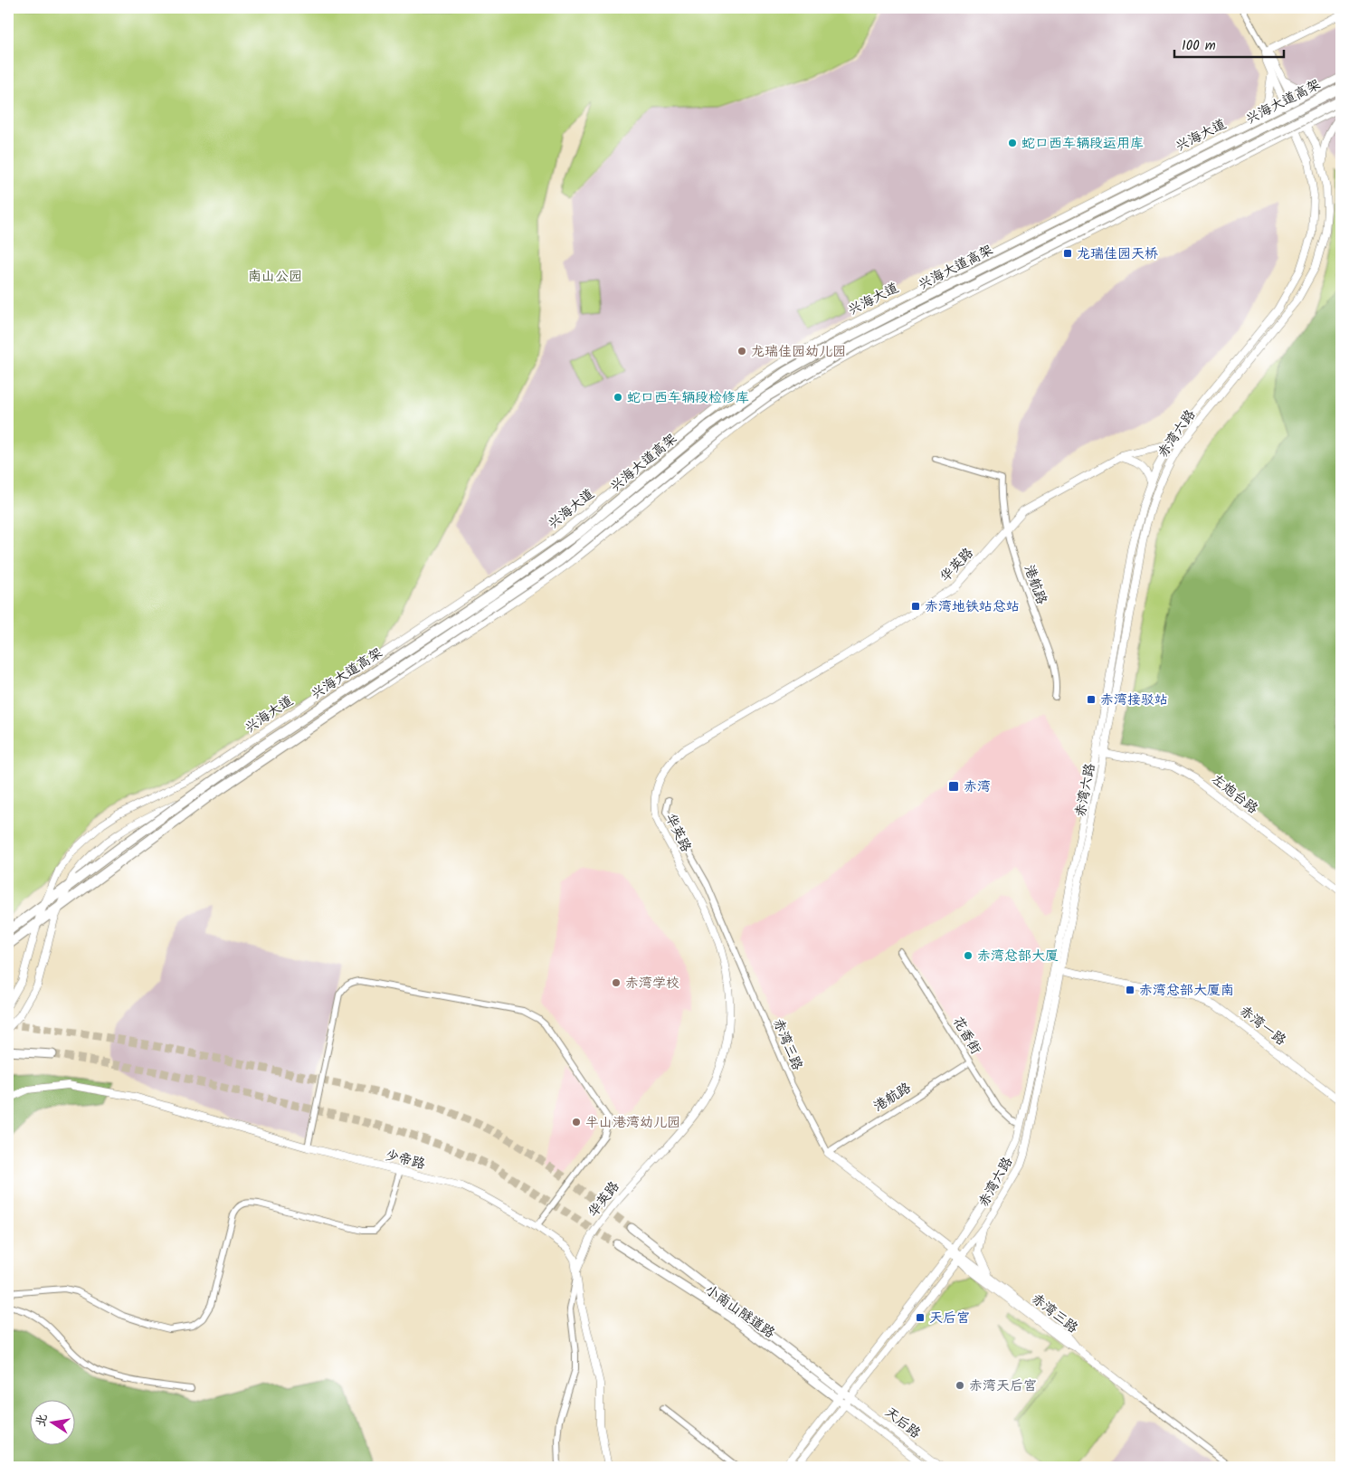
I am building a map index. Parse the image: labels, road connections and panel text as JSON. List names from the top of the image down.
{
  "streets": {
    "main road": ["兴海大道高架", "小南山隧道路"],
    "street": [
      "兴海大道",
      "赤湾六路",
      "华英路",
      "港航路",
      "左炮台路",
      "赤湾一路",
      "花香街",
      "赤湾三路",
      "少帝路",
      "天后路"
    ]
  },
  "crossings": [
    ["兴海大道", "赤湾六路"],
    ["赤湾六路", "华英路"],
    ["赤湾六路", "左炮台路"],
    ["赤湾六路", "赤湾一路"],
    ["赤湾六路", "花香街"],
    ["赤湾六路", "赤湾三路"],
    ["赤湾六路", "小南山隧道路"],
    ["赤湾六路", "天后路"],
    ["华英路", "港航路"],
    ["华英路", "少帝路"],
    ["港航路", "花香街"],
    ["港航路", "赤湾三路"],
    ["小南山隧道路", "天后路"]
  ],
  "parks": ["南山公园"],
  "places": {
    "other": [
      "蛇口西车辆段运用库",
      "龙瑞佳园幼儿园",
      "蛇口西车辆段检修库",
      "赤湾总部大厦",
      "赤湾学校",
      "半山港湾幼儿园",
      "赤湾天后宫"
    ],
    "transit": [
      "龙瑞佳园天桥",
      "赤湾地铁站总站",
      "赤湾接驳站",
      "赤湾",
      "赤湾总部大厦南",
      "天后宫"
    ]
  },
  "scale_bar": "100 m",
  "north": "left"
}
